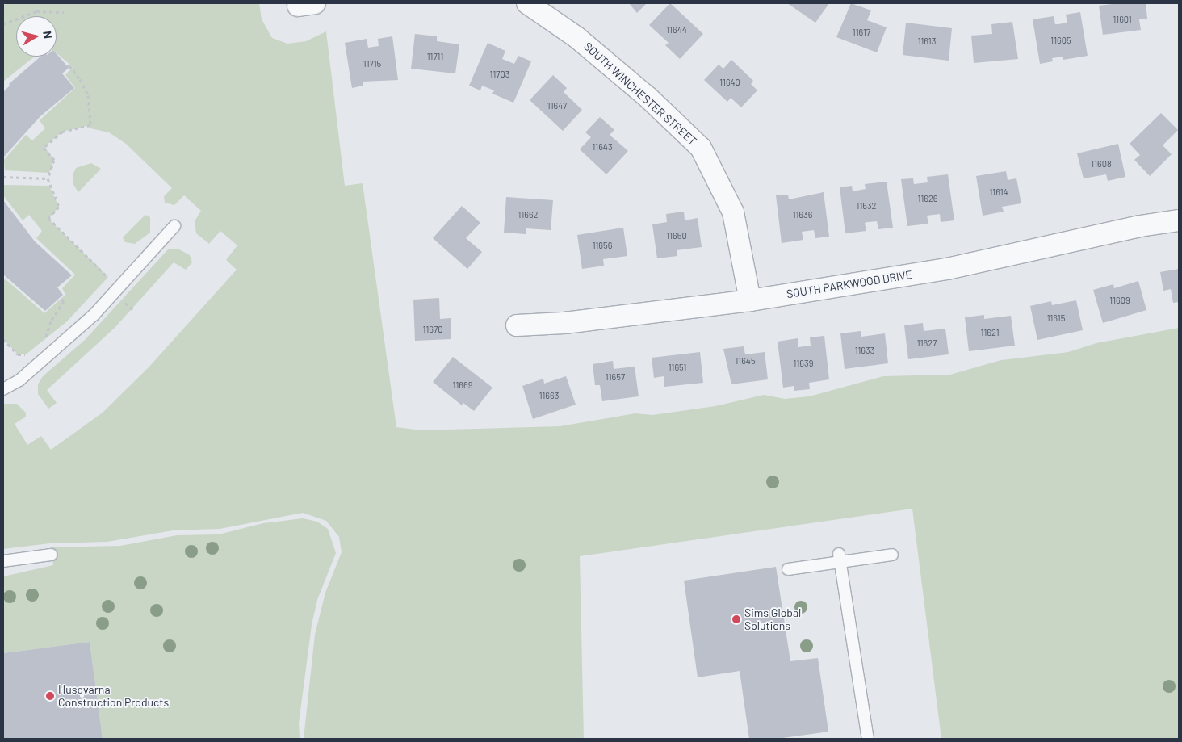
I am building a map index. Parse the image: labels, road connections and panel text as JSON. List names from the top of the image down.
{
  "streets": {
    "street": ["SOUTH WINCHESTER STREET", "SOUTH PARKWOOD DRIVE"]
  },
  "crossings": [
    ["SOUTH WINCHESTER STREET", "SOUTH PARKWOOD DRIVE"]
  ],
  "places": ["Sims Global Solutions", "Husqvarna Construction Products"],
  "house_numbers": [
    "11601",
    "11644",
    "11617",
    "11605",
    "11613",
    "11711",
    "11715",
    "11703",
    "11640",
    "11647",
    "11643",
    "11608",
    "11614",
    "11626",
    "11632",
    "11662",
    "11636",
    "11650",
    "11656",
    "11609",
    "11615",
    "11670",
    "11621",
    "11627",
    "11633",
    "11645",
    "11639",
    "11651",
    "11657",
    "11669",
    "11663"
  ],
  "north": "right"
}
